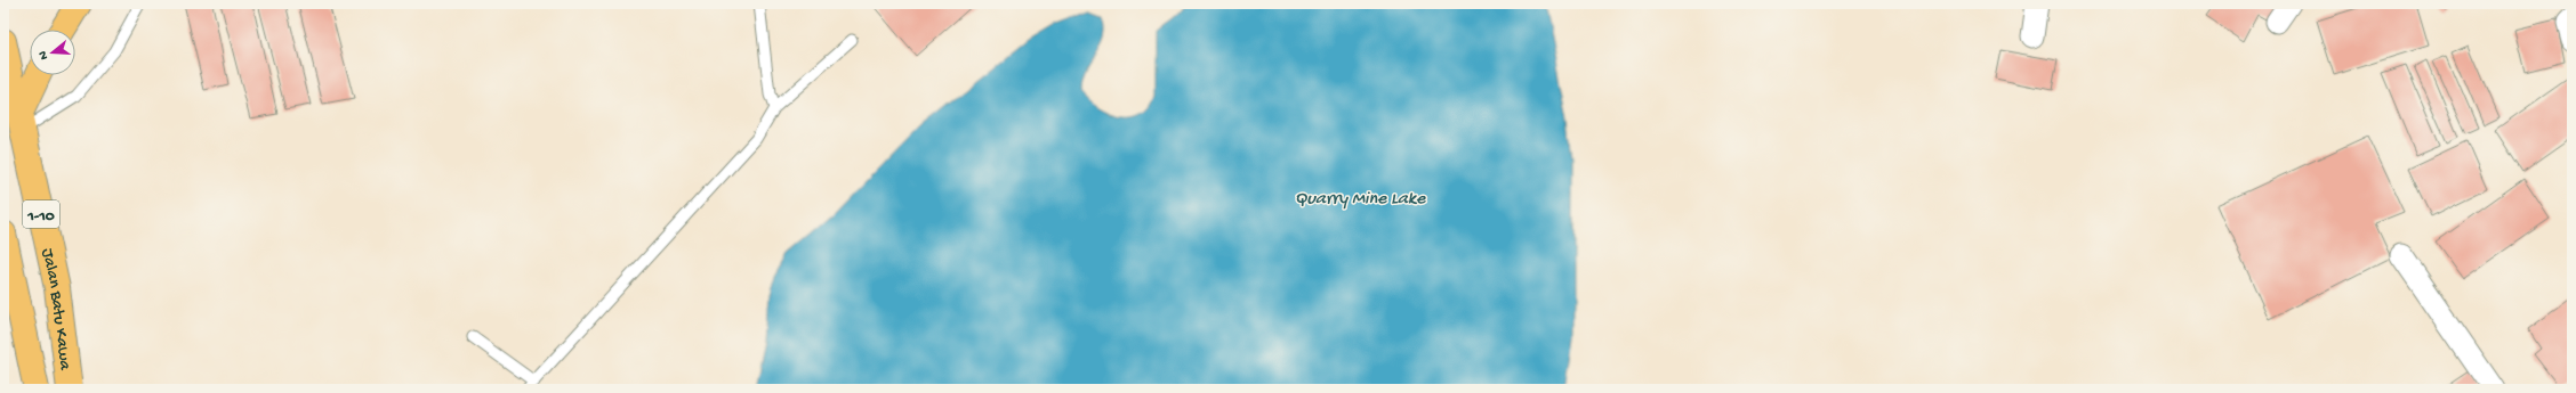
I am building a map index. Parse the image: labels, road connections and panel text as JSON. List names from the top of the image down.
{
  "streets": {
    "highway": ["1-10", "Jalan Batu Kawa"]
  },
  "water": ["Quarry Mine Lake"],
  "north": "left"
}
